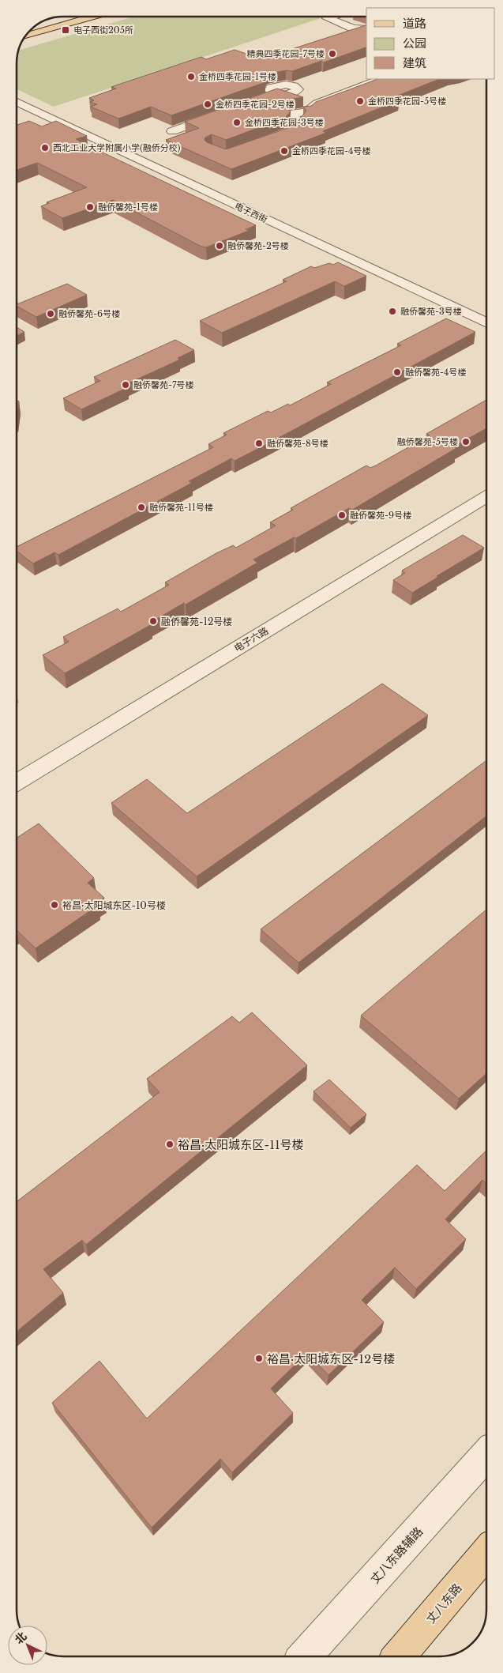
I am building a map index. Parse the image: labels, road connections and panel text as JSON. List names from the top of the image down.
{
  "streets": {
    "main road": ["丈八东路"],
    "street": ["电子西街", "电子六路", "丈八东路辅路"]
  },
  "places": {
    "transit": ["电子西街205所"],
    "other": [
      "精典四季花园-7号楼",
      "金桥四季花园-1号楼",
      "金桥四季花园-5号楼",
      "金桥四季花园-2号楼",
      "金桥四季花园-3号楼",
      "西北工业大学附属小学(融侨分校)",
      "金桥四季花园-4号楼",
      "融侨馨苑-1号楼",
      "融侨馨苑-2号楼",
      "融侨馨苑-3号楼",
      "融侨馨苑-6号楼",
      "融侨馨苑-4号楼",
      "融侨馨苑-7号楼",
      "融侨馨苑-5号楼",
      "融侨馨苑-8号楼",
      "融侨馨苑-11号楼",
      "融侨馨苑-9号楼",
      "融侨馨苑-12号楼",
      "裕昌·太阳城东区-10号楼",
      "裕昌·太阳城东区-11号楼",
      "裕昌·太阳城东区-12号楼"
    ]
  },
  "legend": ["道路", "公园", "建筑"],
  "north": "top left"
}
